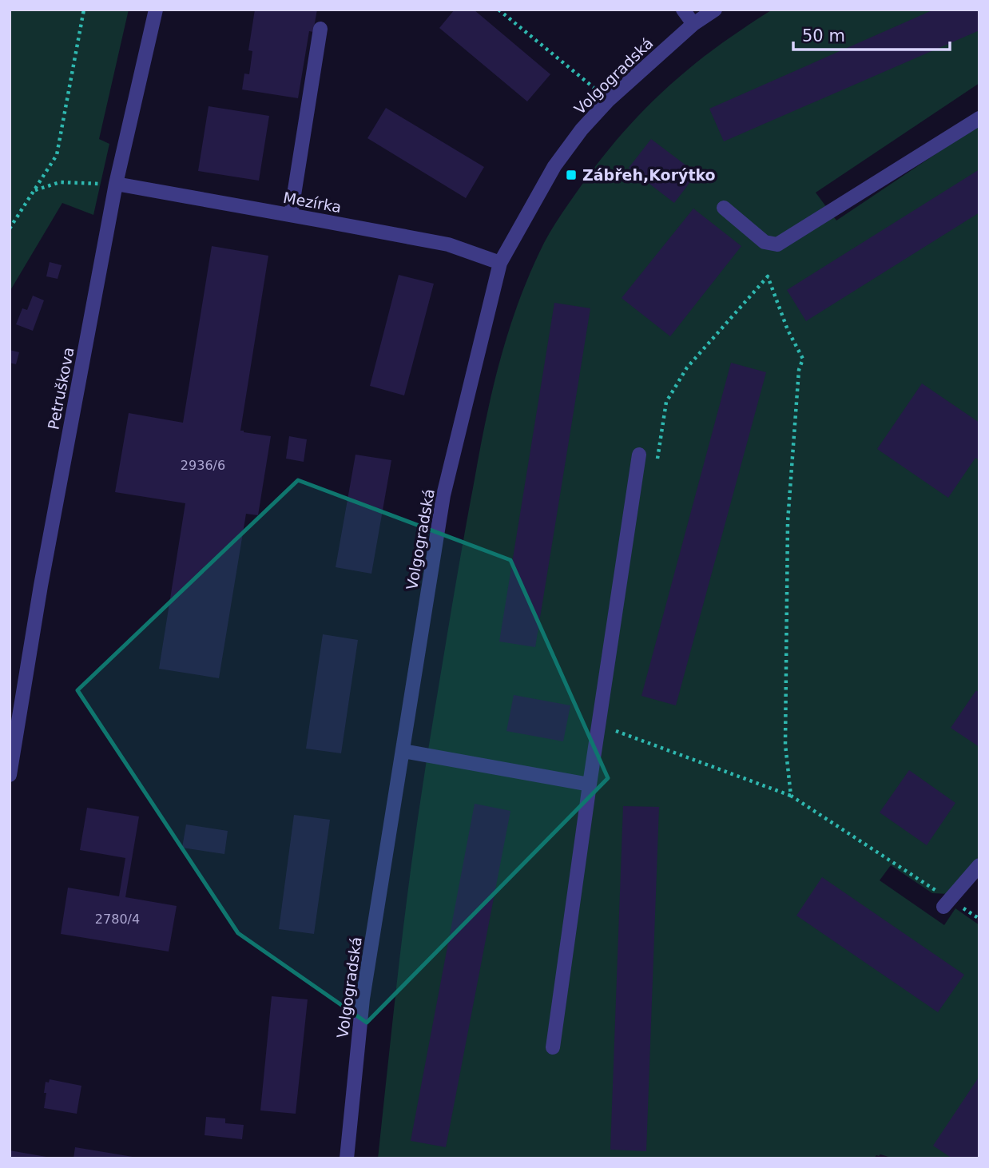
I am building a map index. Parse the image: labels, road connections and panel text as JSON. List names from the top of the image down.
{
  "streets": {
    "street": ["Volgogradská", "Mezírka", "Petruškova"]
  },
  "crossings": [
    ["Volgogradská", "Mezírka"],
    ["Mezírka", "Petruškova"]
  ],
  "places": {
    "transit": ["Zábřeh,Korýtko"]
  },
  "house_numbers": ["2936/6", "2780/4"],
  "scale_bar": "50 m"
}
